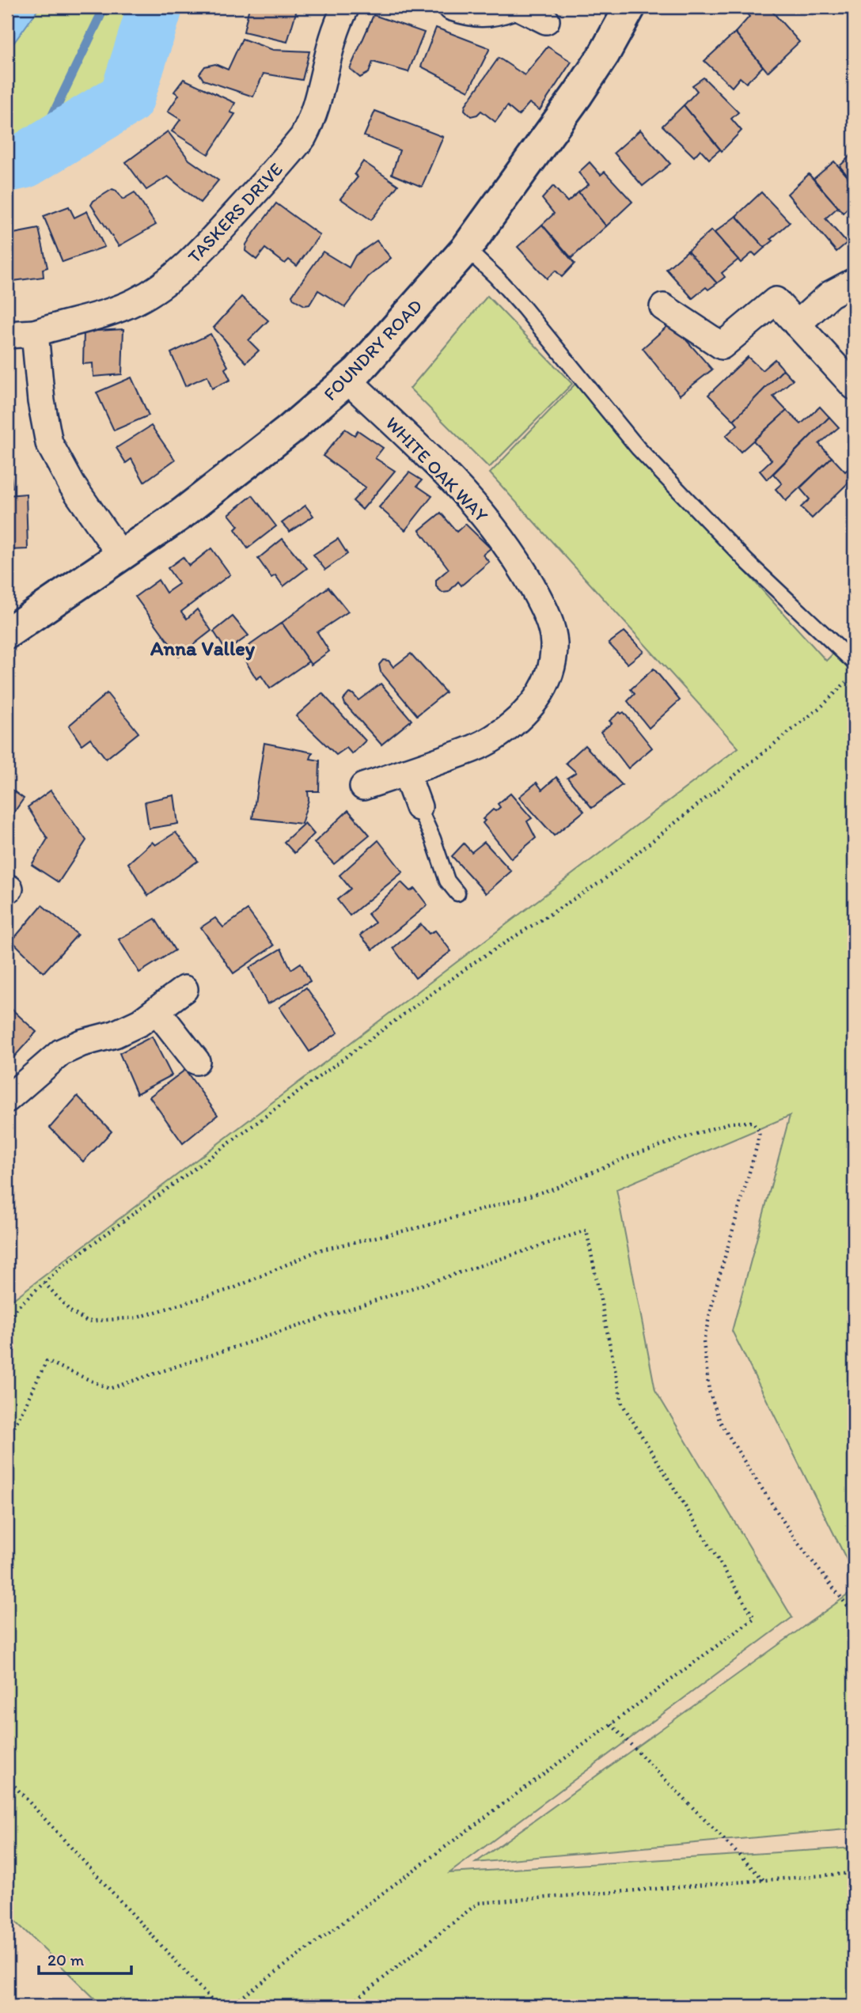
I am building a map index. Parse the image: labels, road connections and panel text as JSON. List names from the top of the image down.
{
  "streets": {
    "street": ["TASKERS DRIVE", "FOUNDRY ROAD", "WHITE OAK WAY"]
  },
  "crossings": [
    ["FOUNDRY ROAD", "WHITE OAK WAY"]
  ],
  "districts": ["Anna Valley"],
  "scale_bar": "20 m"
}
